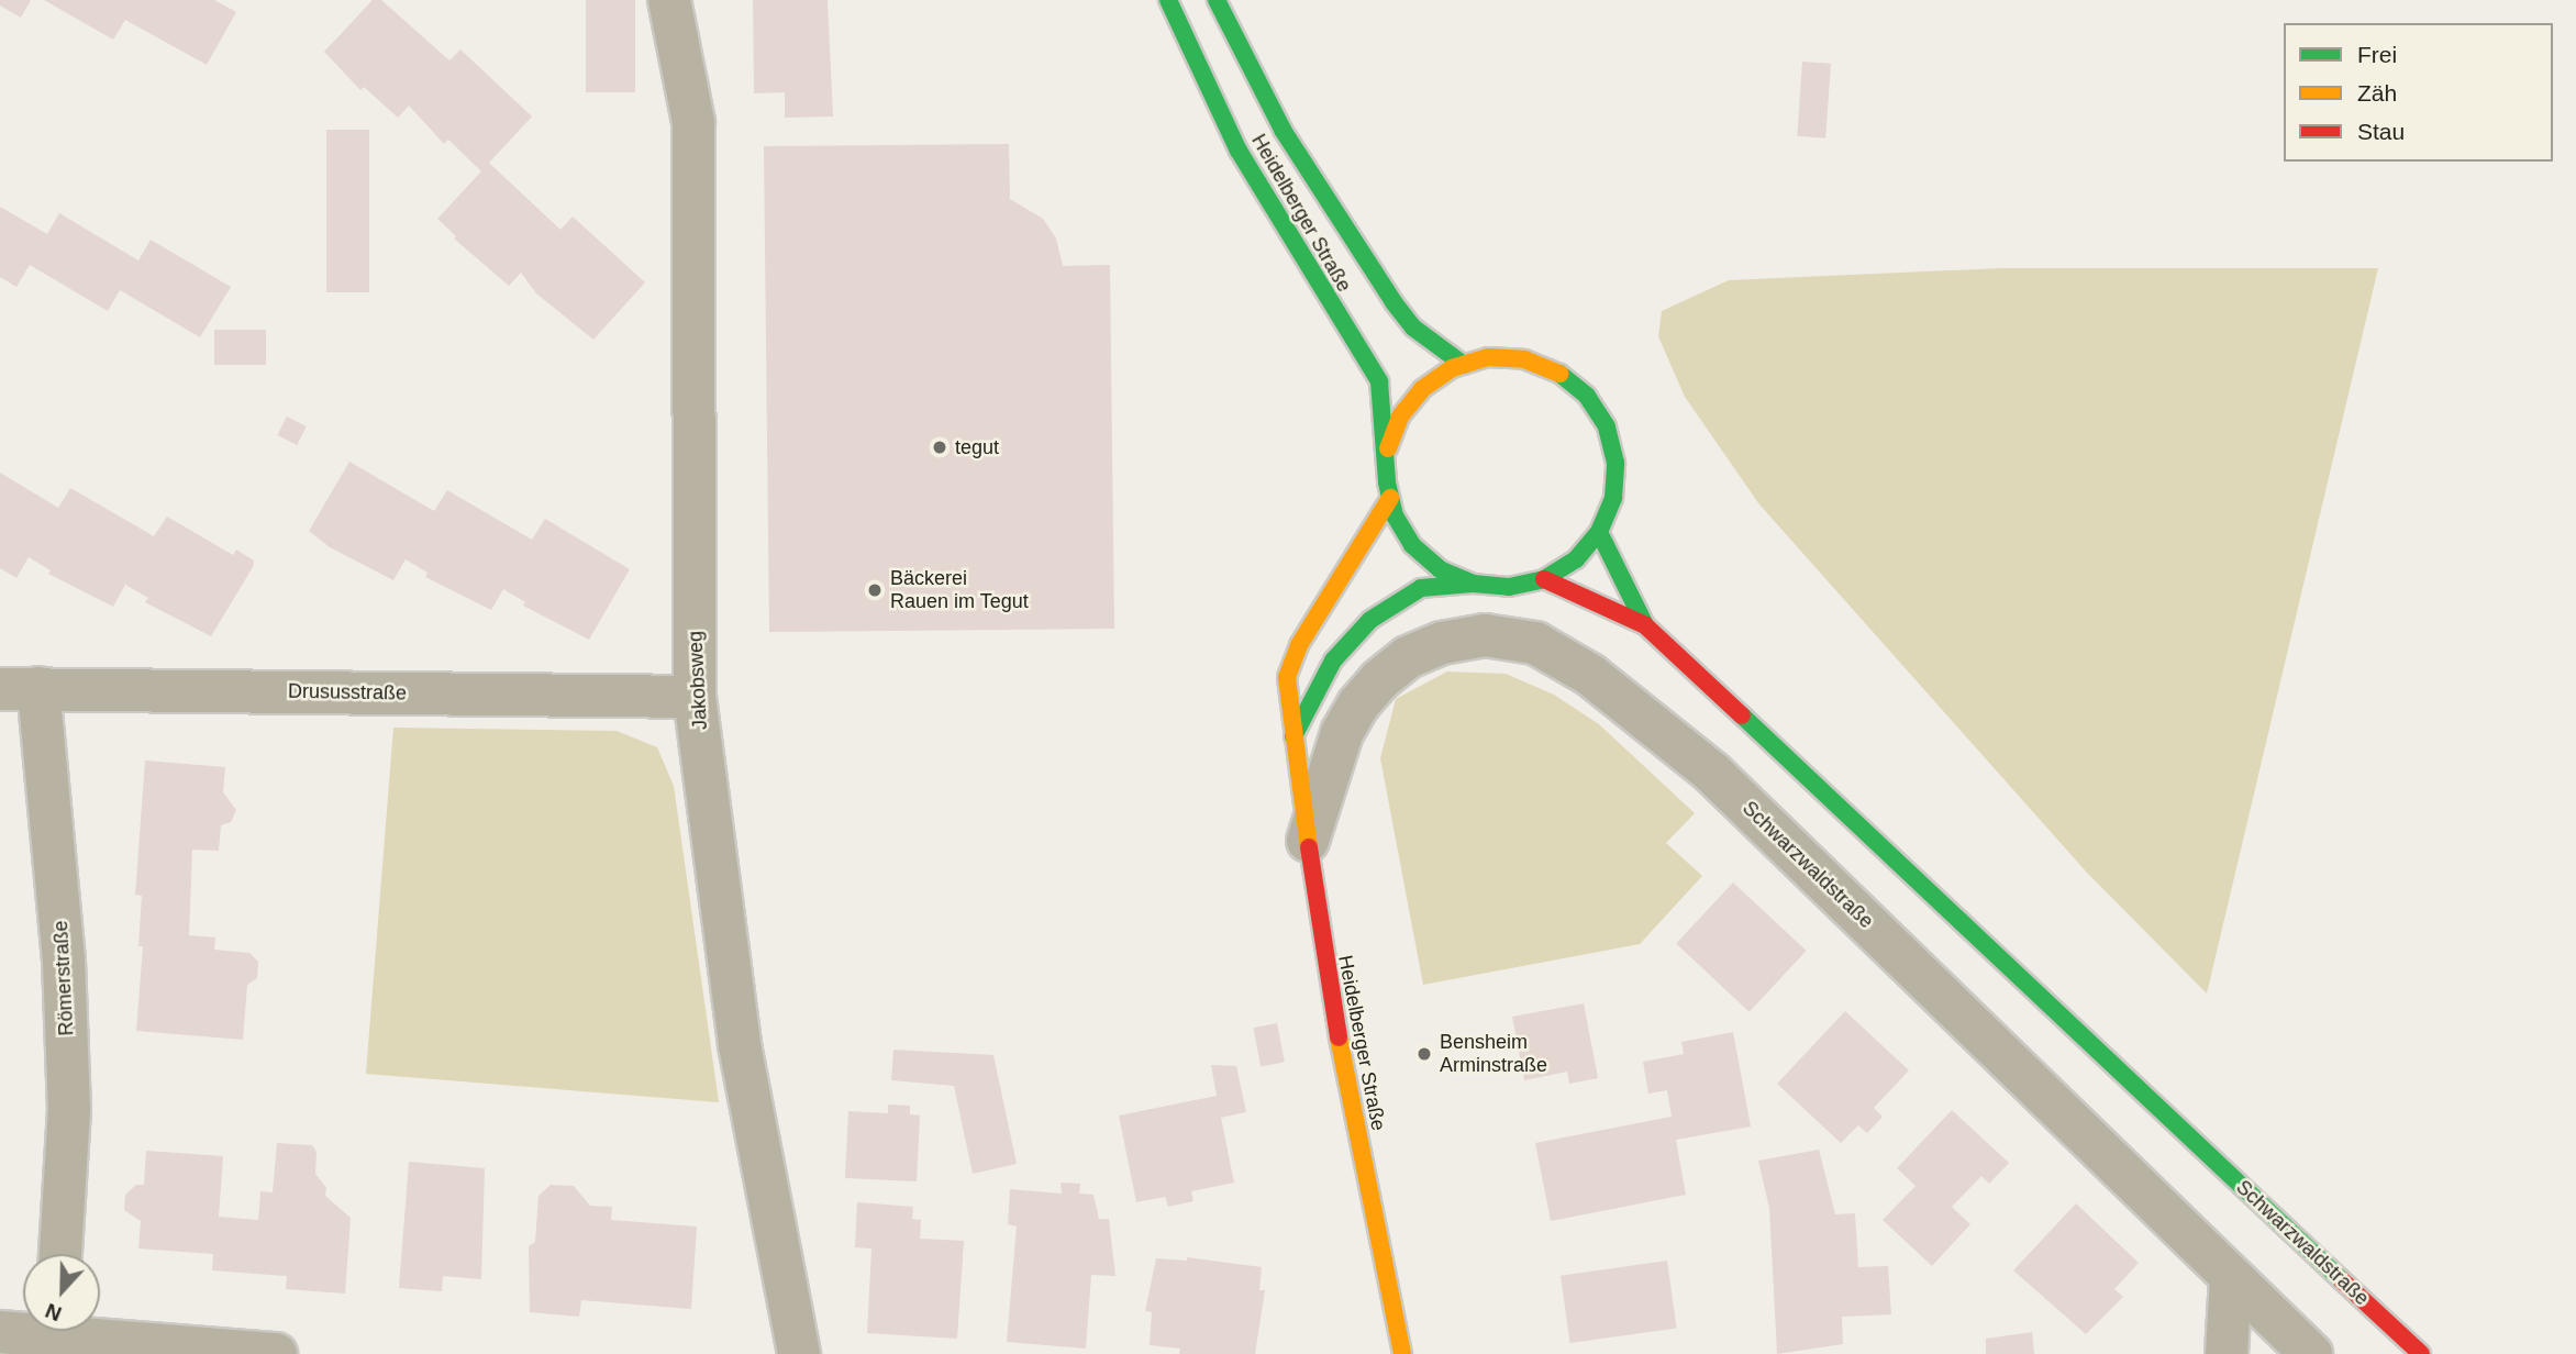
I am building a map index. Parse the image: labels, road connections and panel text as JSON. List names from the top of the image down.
{
  "streets": {
    "main road": ["Heidelberger Straße", "Schwarzwaldstraße"],
    "street": ["Jakobsweg", "Drususstraße", "Römerstraße"]
  },
  "crossings": [
    ["Heidelberger Straße", "Schwarzwaldstraße"],
    ["Jakobsweg", "Drususstraße"],
    ["Drususstraße", "Römerstraße"]
  ],
  "places": ["tegut", "Bäckerei Rauen im Tegut", "Bensheim Arminstraße"],
  "legend": ["Frei", "Zäh", "Stau"],
  "north": "bottom"
}
